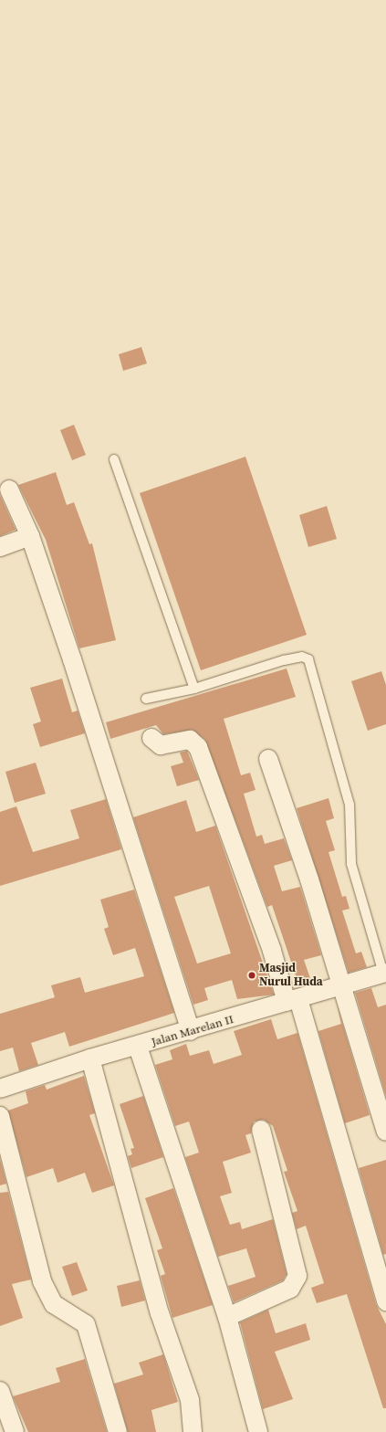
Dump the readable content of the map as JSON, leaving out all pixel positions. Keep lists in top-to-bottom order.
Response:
{
  "streets": {
    "street": ["Jalan Marelan II"]
  },
  "places": ["Masjid Nurul Huda"]
}
